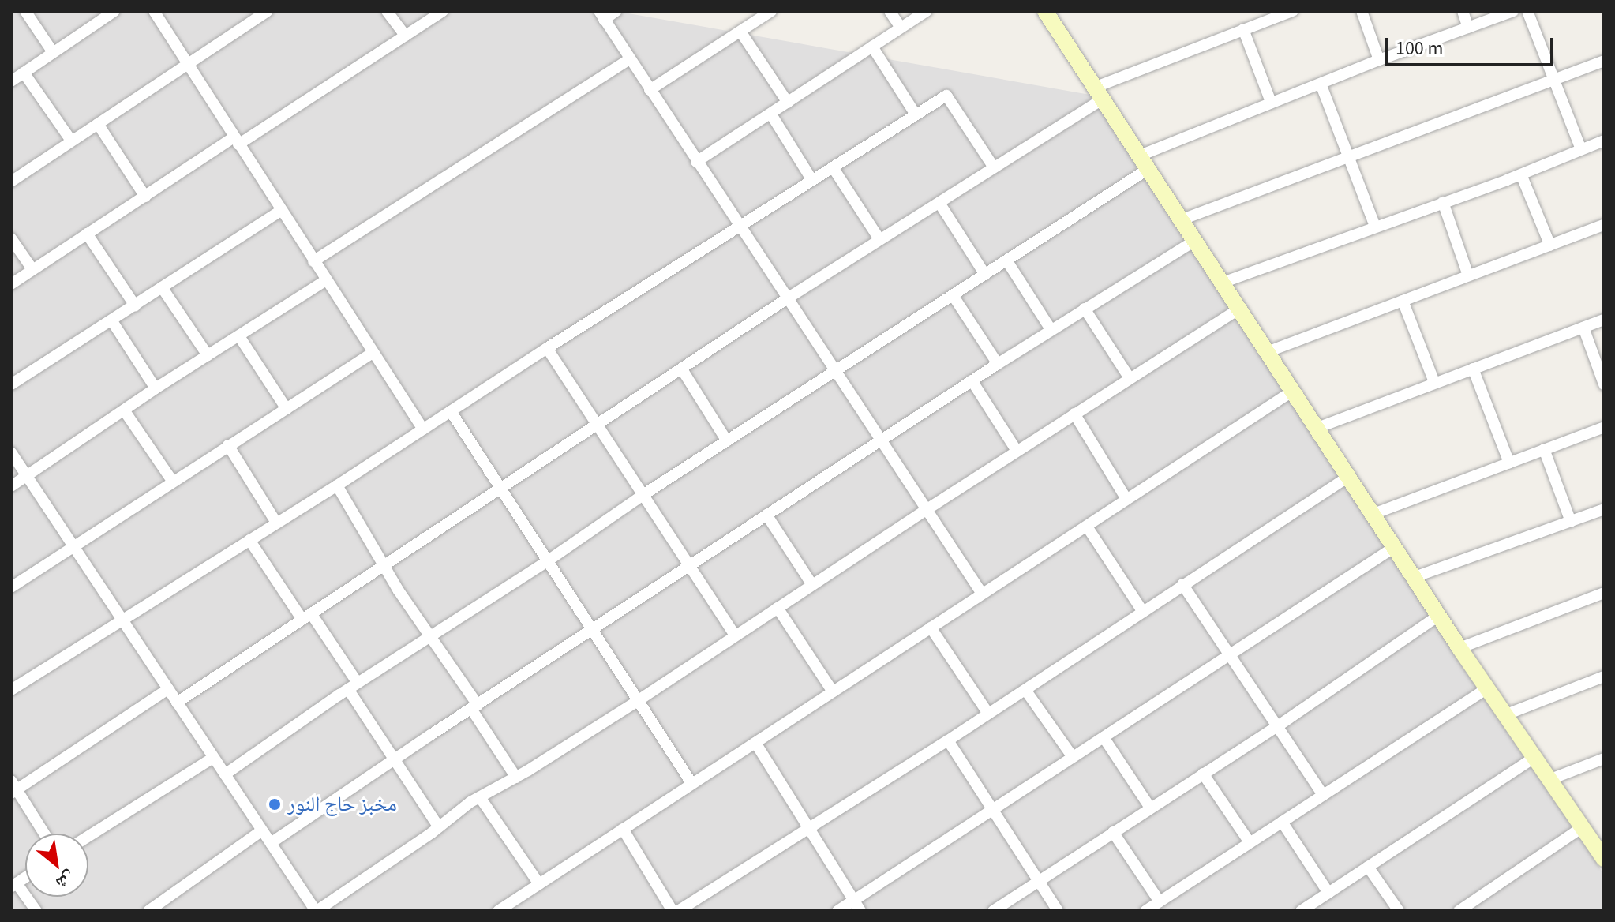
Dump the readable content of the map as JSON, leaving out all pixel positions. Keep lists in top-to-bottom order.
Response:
{
  "places": ["مخبز حاج النور"],
  "scale_bar": "100 m",
  "north": "bottom right"
}
